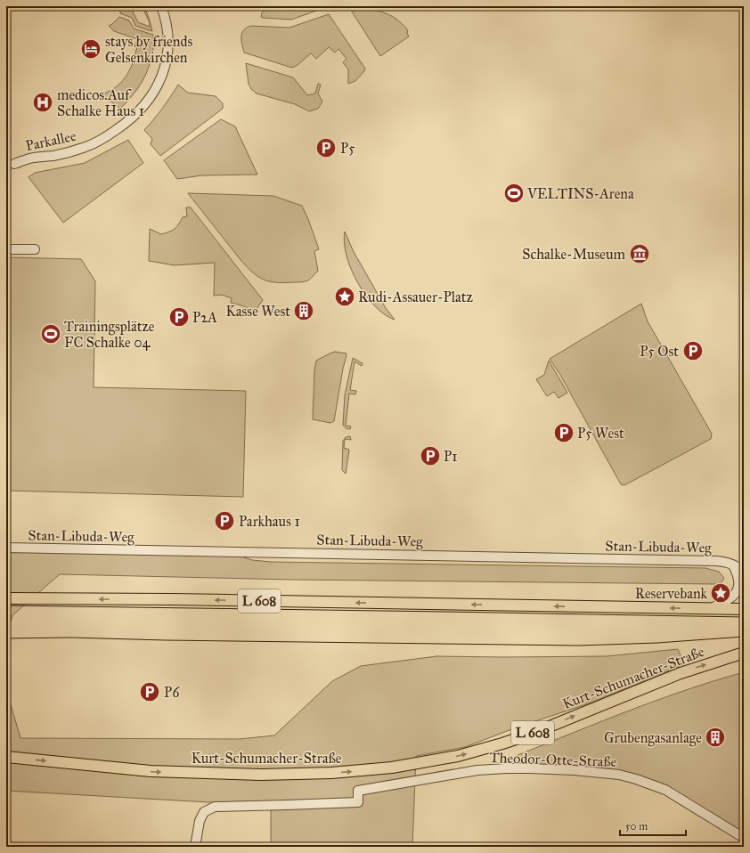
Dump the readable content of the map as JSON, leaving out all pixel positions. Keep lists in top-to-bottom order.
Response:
{
  "streets": {
    "main road": ["L 608", "Kurt-Schumacher-Straße"],
    "street": ["Parkallee", "Stan-Libuda-Weg", "Theodor-Otte-Straße"]
  },
  "one_way": ["Kurt-Schumacher-Straße"],
  "places": {
    "hotel": ["stays by friends Gelsenkirchen"],
    "hospital": ["medicos.Auf Schalke Haus 1"],
    "parking": [
      "P5",
      "P2A",
      "P5 Ost",
      "P5 West",
      "P1",
      "Parkhaus 1",
      "P6"
    ],
    "sports": ["VELTINS-Arena", "Trainingsplätze FC Schalke 04"],
    "museum": ["Schalke-Museum"],
    "place": ["Rudi-Assauer-Platz", "Reservebank"],
    "building": ["Kasse West", "Grubengasanlage"]
  },
  "scale_bar": "50 m"
}
